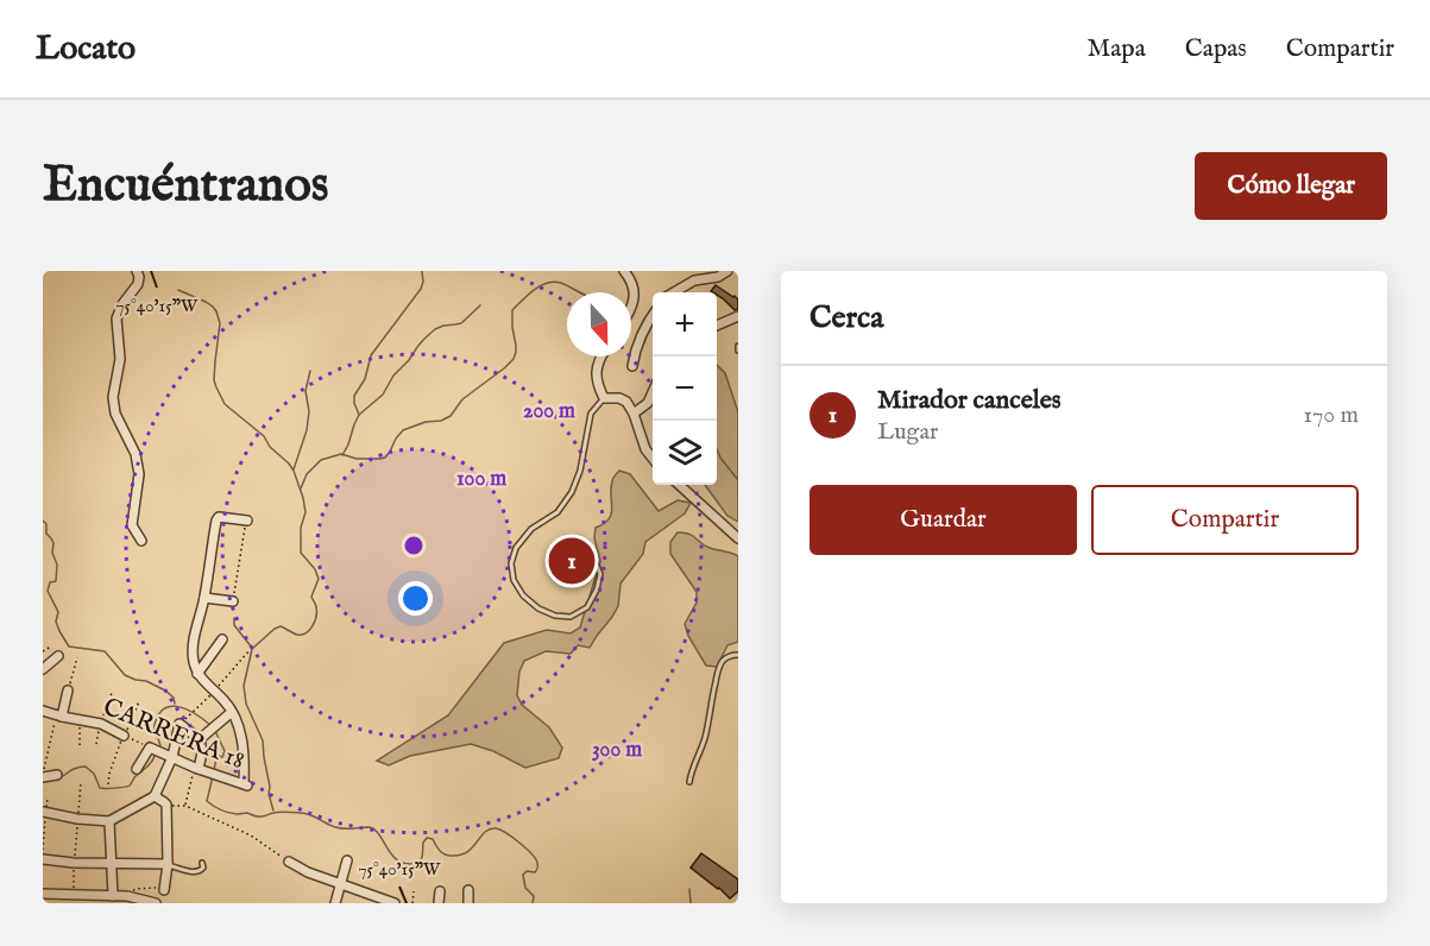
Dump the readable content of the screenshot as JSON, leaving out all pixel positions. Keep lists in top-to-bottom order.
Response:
{
  "streets": {
    "street": ["CARRERA 18"]
  },
  "north": "bottom",
  "page": {
    "header": "Locato",
    "nav": ["Mapa", "Capas", "Compartir"],
    "buttons": [
      "Cómo llegar",
      ["Guardar", "Compartir"]
    ],
    "title": "Encuéntranos",
    "heading": "Cerca",
    "map_buttons": ["+", "−"],
    "list": [
      {
        "mark": "1",
        "name": "Mirador canceles",
        "note": "Lugar",
        "value": "170 m"
      }
    ],
    "pins": "1"
  },
  "coordinates": ["75°40'15\"W"],
  "rings": ["200 m", "100 m", "300 m"]
}
